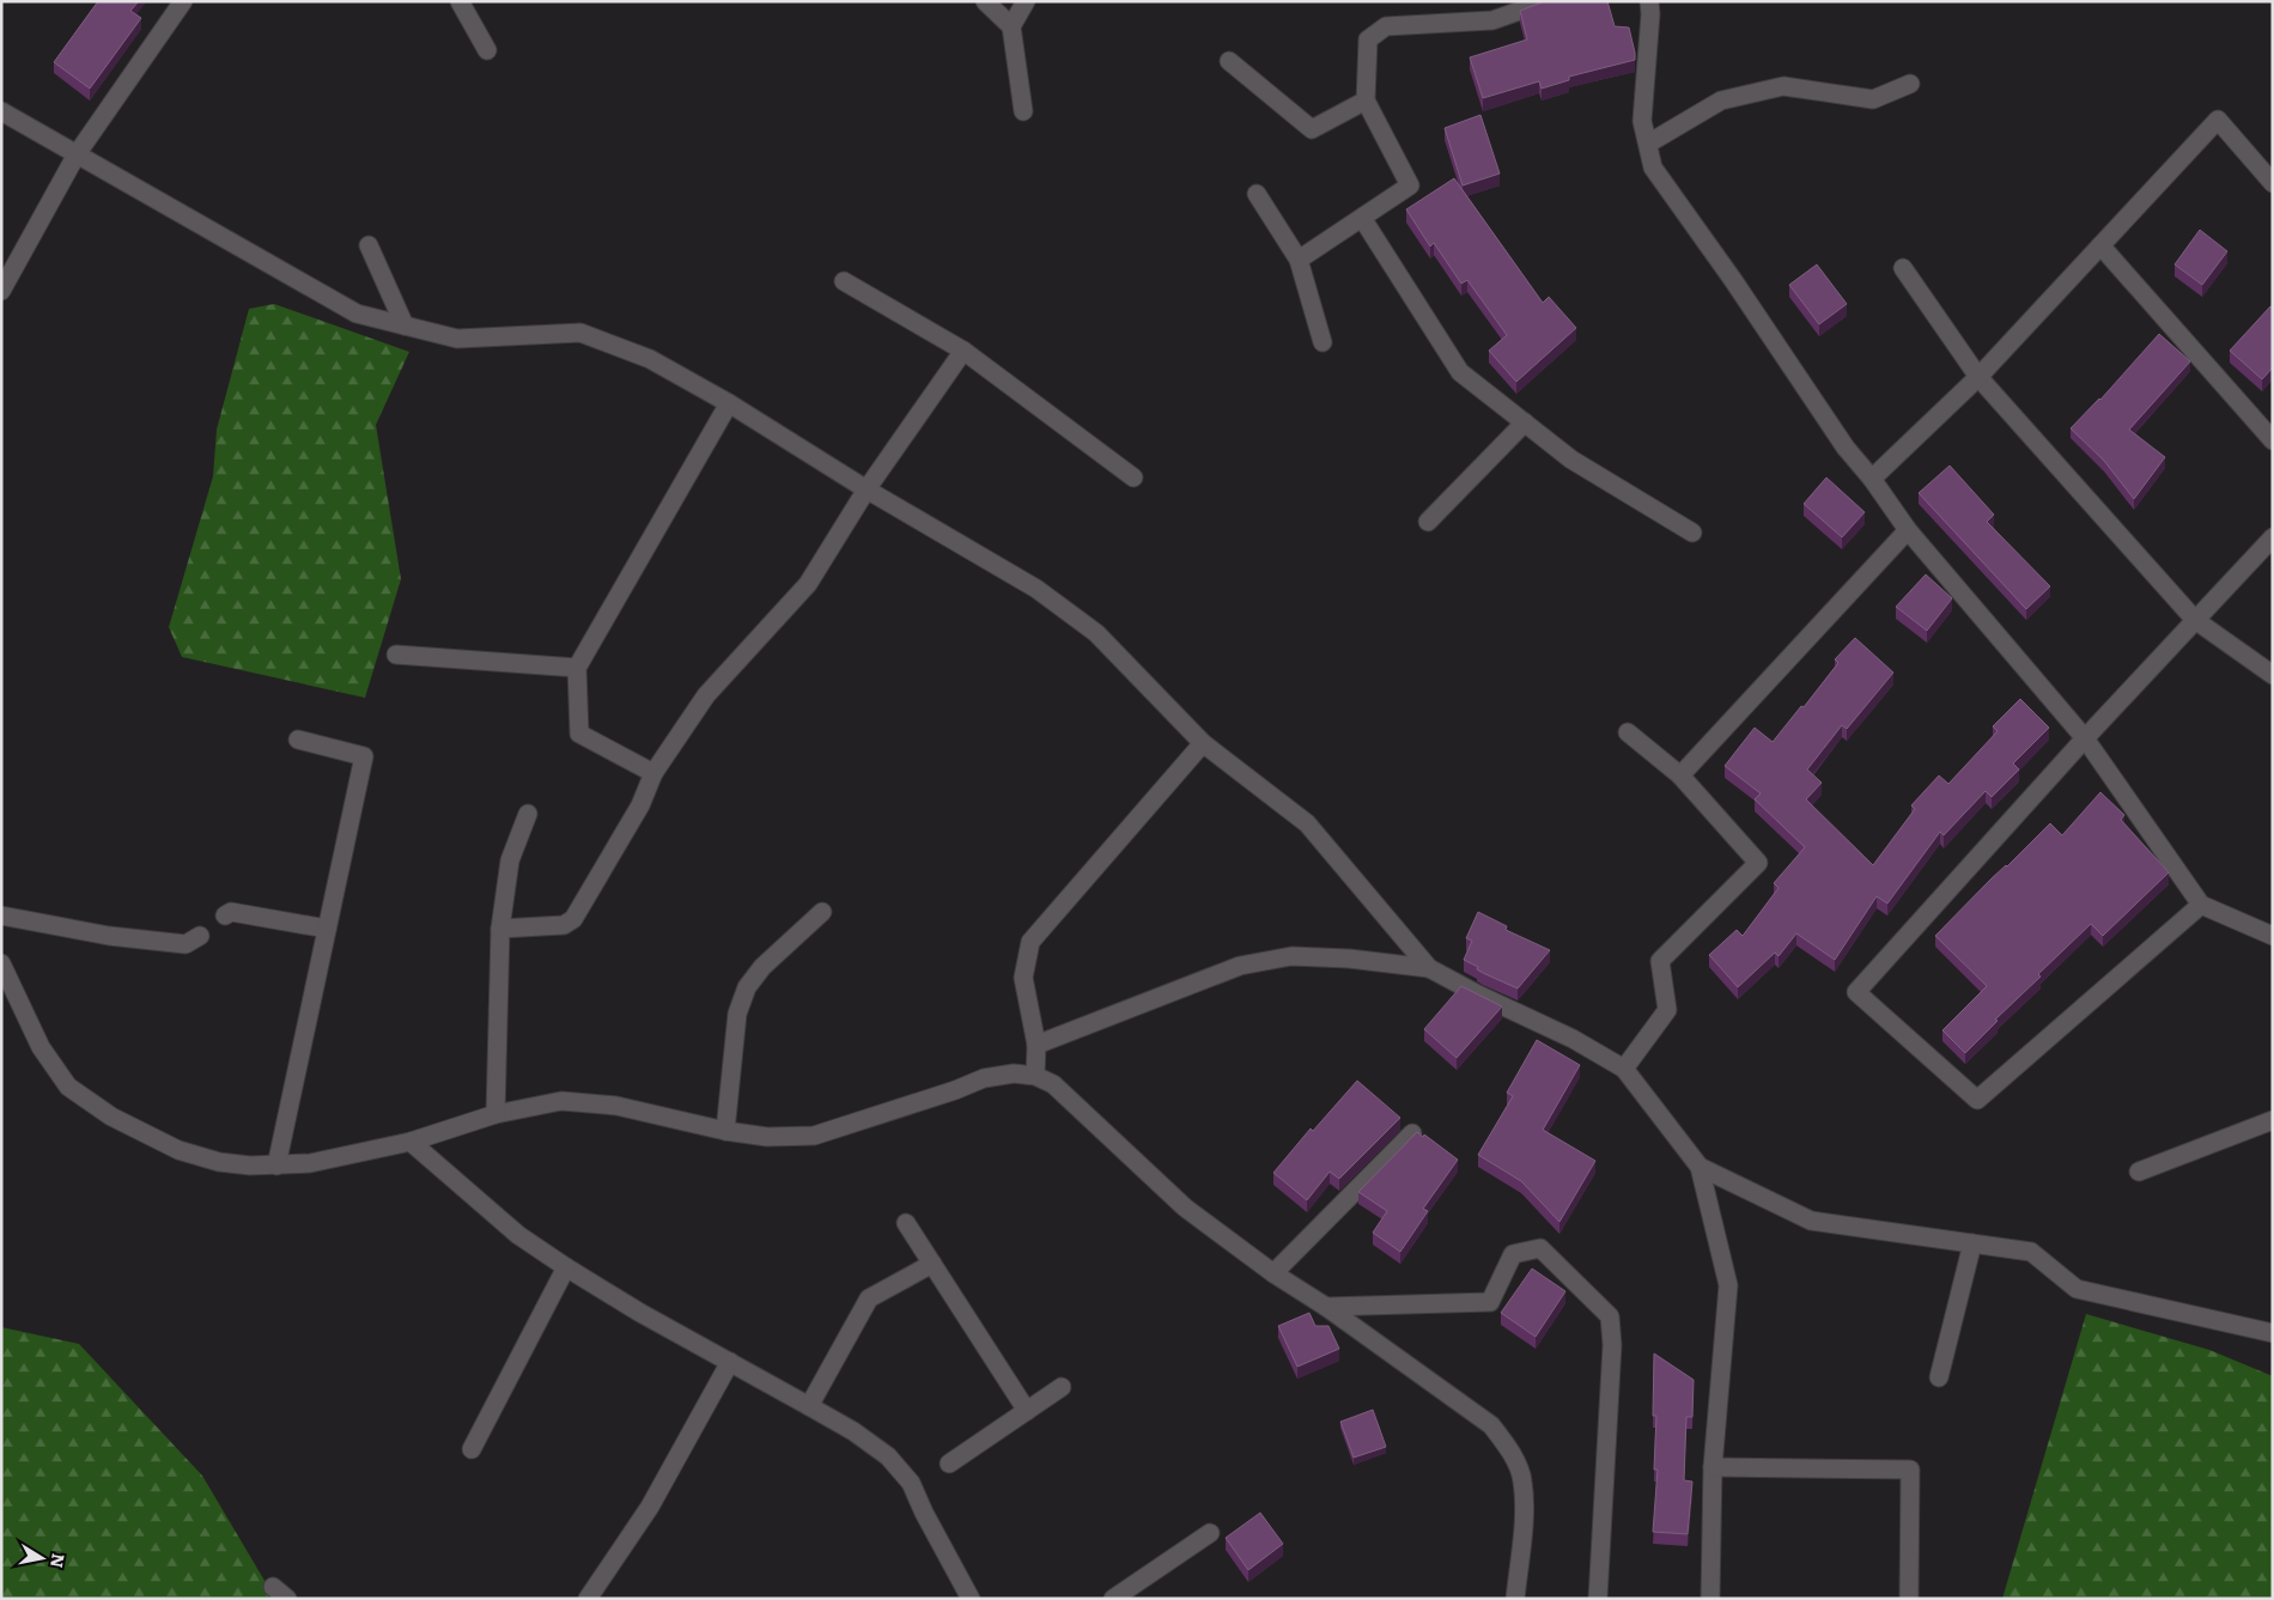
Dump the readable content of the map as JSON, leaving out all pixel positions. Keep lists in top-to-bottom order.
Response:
{
  "north": "right"
}
